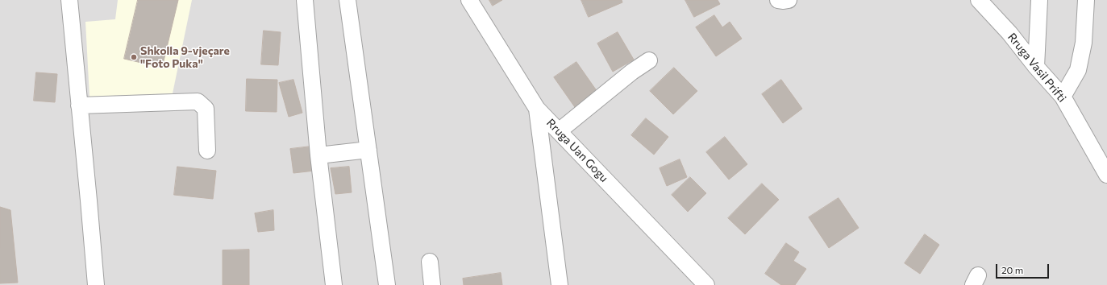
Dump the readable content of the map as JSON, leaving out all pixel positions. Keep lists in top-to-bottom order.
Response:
{
  "streets": {
    "street": ["Rruga Vasil Prifti", "Rruga Uan Gogu"]
  },
  "places": ["Shkolla 9-vjeçare \"Foto Puka\""],
  "scale_bar": "20 m"
}
